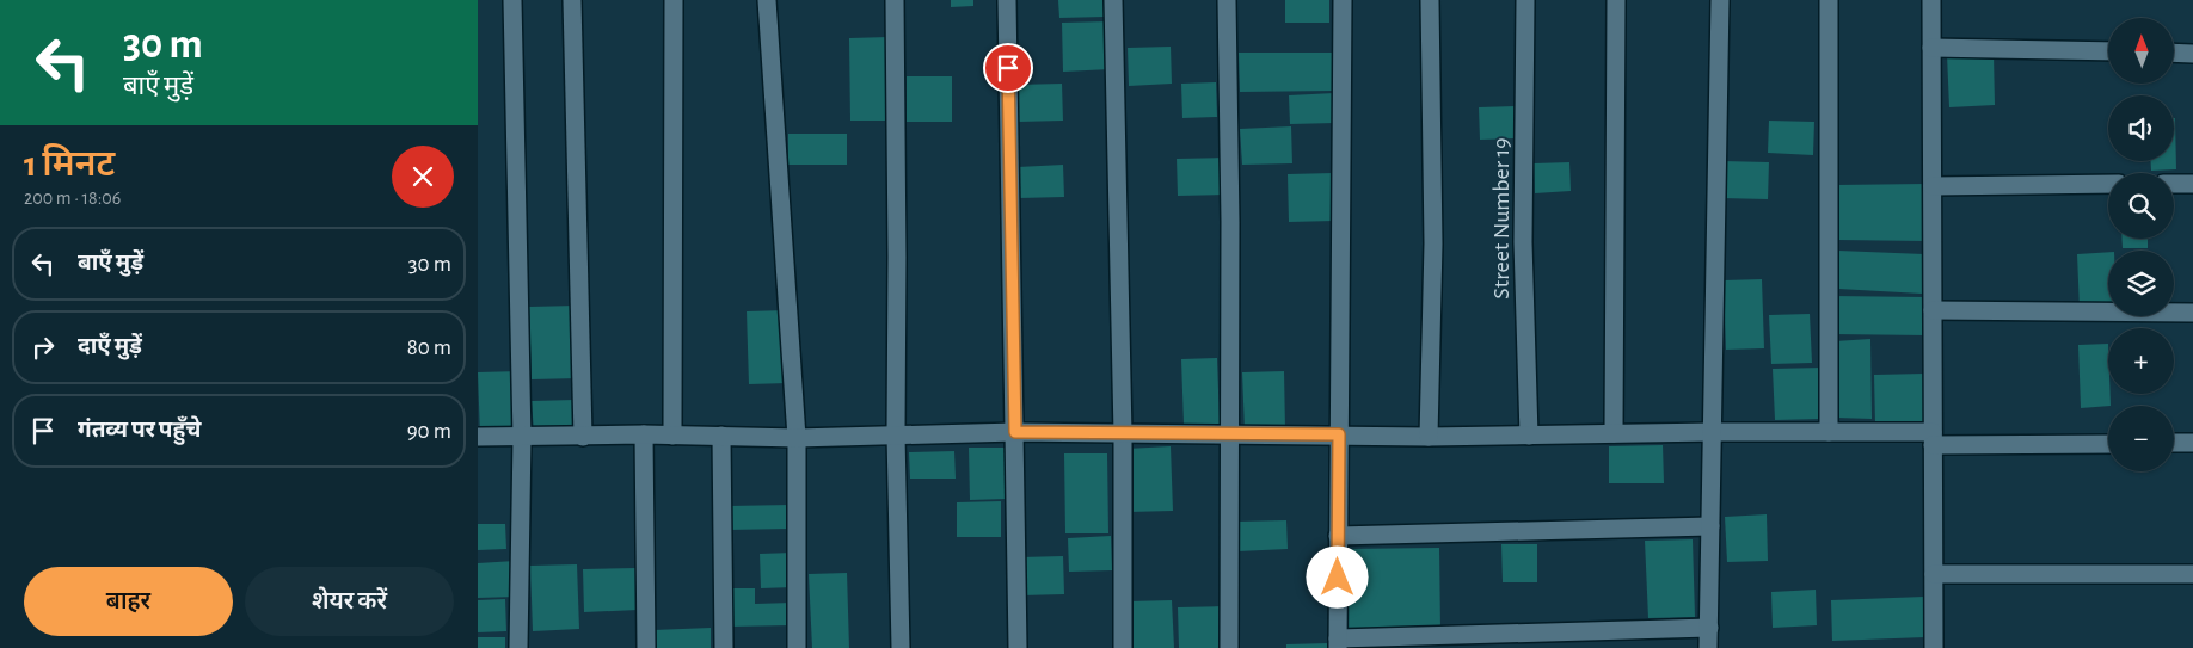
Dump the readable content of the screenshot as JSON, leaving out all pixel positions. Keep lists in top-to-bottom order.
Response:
{
  "streets": {
    "street": ["Street Number 19"]
  },
  "north": "top",
  "page": {
    "turn": ["30 m", "बाएँ मुड़ें"],
    "map_buttons": ["+", "−"],
    "heading": ["1 मिनट", "200 m · 18:06"],
    "list": [
      {
        "name": "बाएँ मुड़ें",
        "value": "30 m"
      },
      {
        "name": "दाएँ मुड़ें",
        "value": "80 m"
      },
      {
        "name": "गंतव्य पर पहुँचे",
        "value": "90 m"
      }
    ],
    "buttons": ["बाहर", "शेयर करें"]
  }
}
